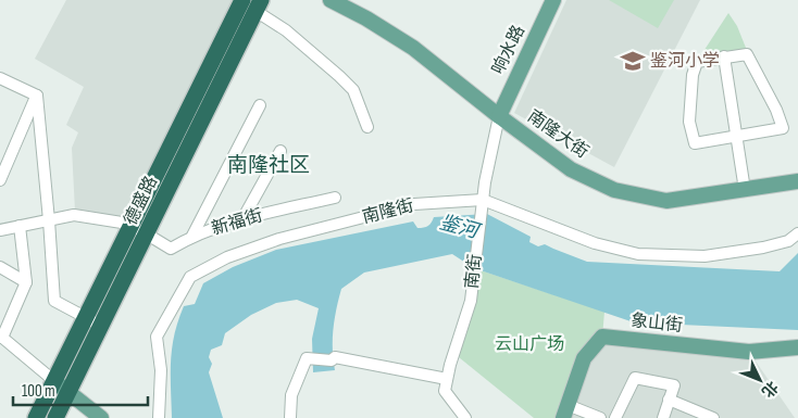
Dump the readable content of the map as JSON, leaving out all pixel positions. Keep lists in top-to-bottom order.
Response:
{
  "streets": {
    "highway": ["德盛路"],
    "main road": ["响水路", "南隆大街", "象山街"],
    "street": ["南隆街", "新福街", "南街"]
  },
  "crossings": [
    ["响水路", "南隆大街"],
    ["响水路", "南街"],
    ["南隆大街", "南街"],
    ["德盛路", "新福街"],
    ["南隆街", "南街"]
  ],
  "districts": ["南隆社区"],
  "water": ["鉴河"],
  "parks": ["云山广场"],
  "places": {
    "school or university": ["鉴河小学"]
  },
  "scale_bar": "100 m",
  "north": "bottom right"
}
